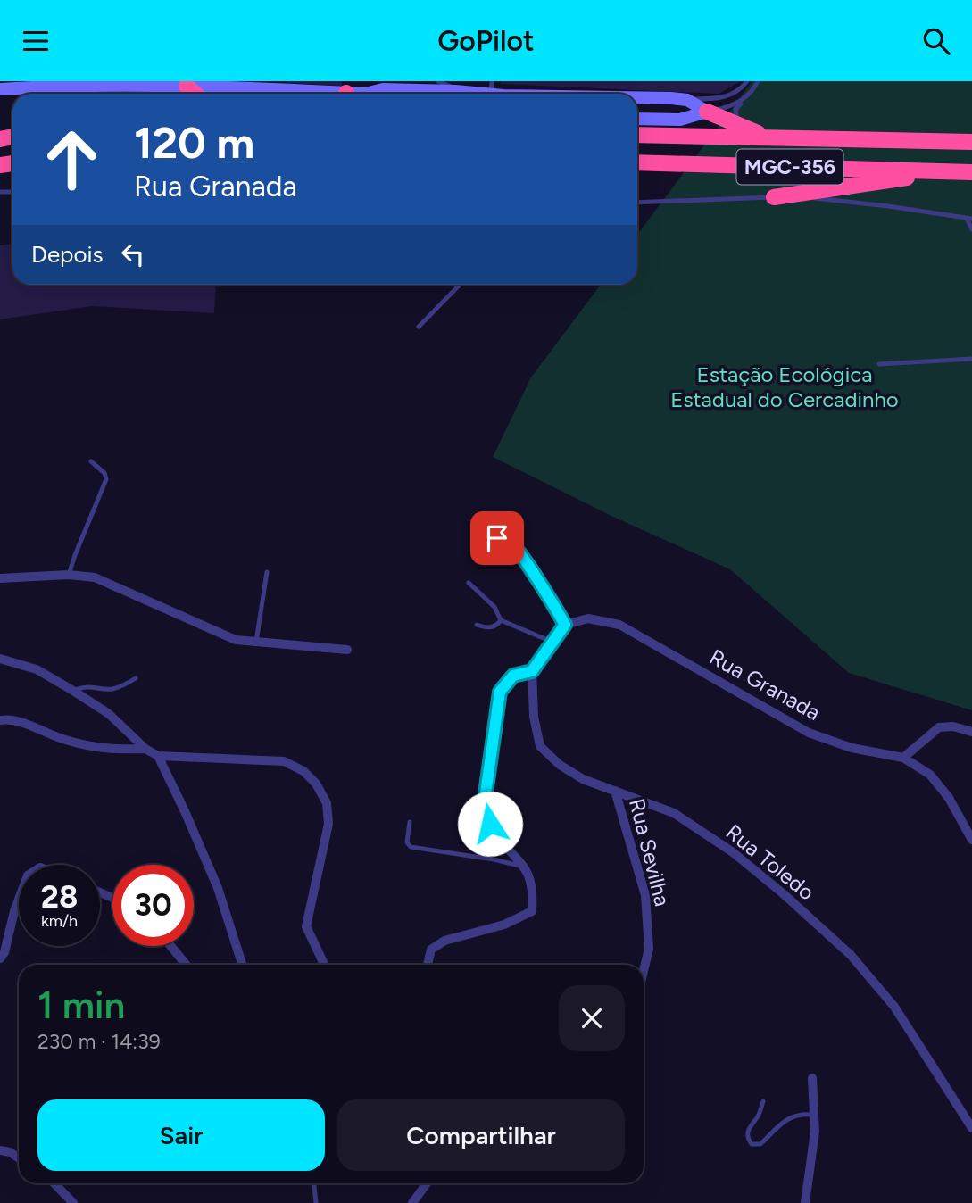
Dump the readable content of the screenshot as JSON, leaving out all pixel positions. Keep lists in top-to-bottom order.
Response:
{
  "streets": {
    "highway": ["MGC-356"],
    "street": ["Rua Granada", "Rua Sevilha", "Rua Toledo"]
  },
  "crossings": [
    ["Rua Sevilha", "Rua Toledo"]
  ],
  "parks": ["Estação Ecológica Estadual do Cercadinho"],
  "page": {
    "header": "GoPilot",
    "turn": ["120 m", "Rua Granada"],
    "then": "Depois",
    "speed": "28 km/h",
    "limit": "30",
    "heading": ["1 min", "230 m · 14:39"],
    "buttons": ["Sair", "Compartilhar"]
  }
}
